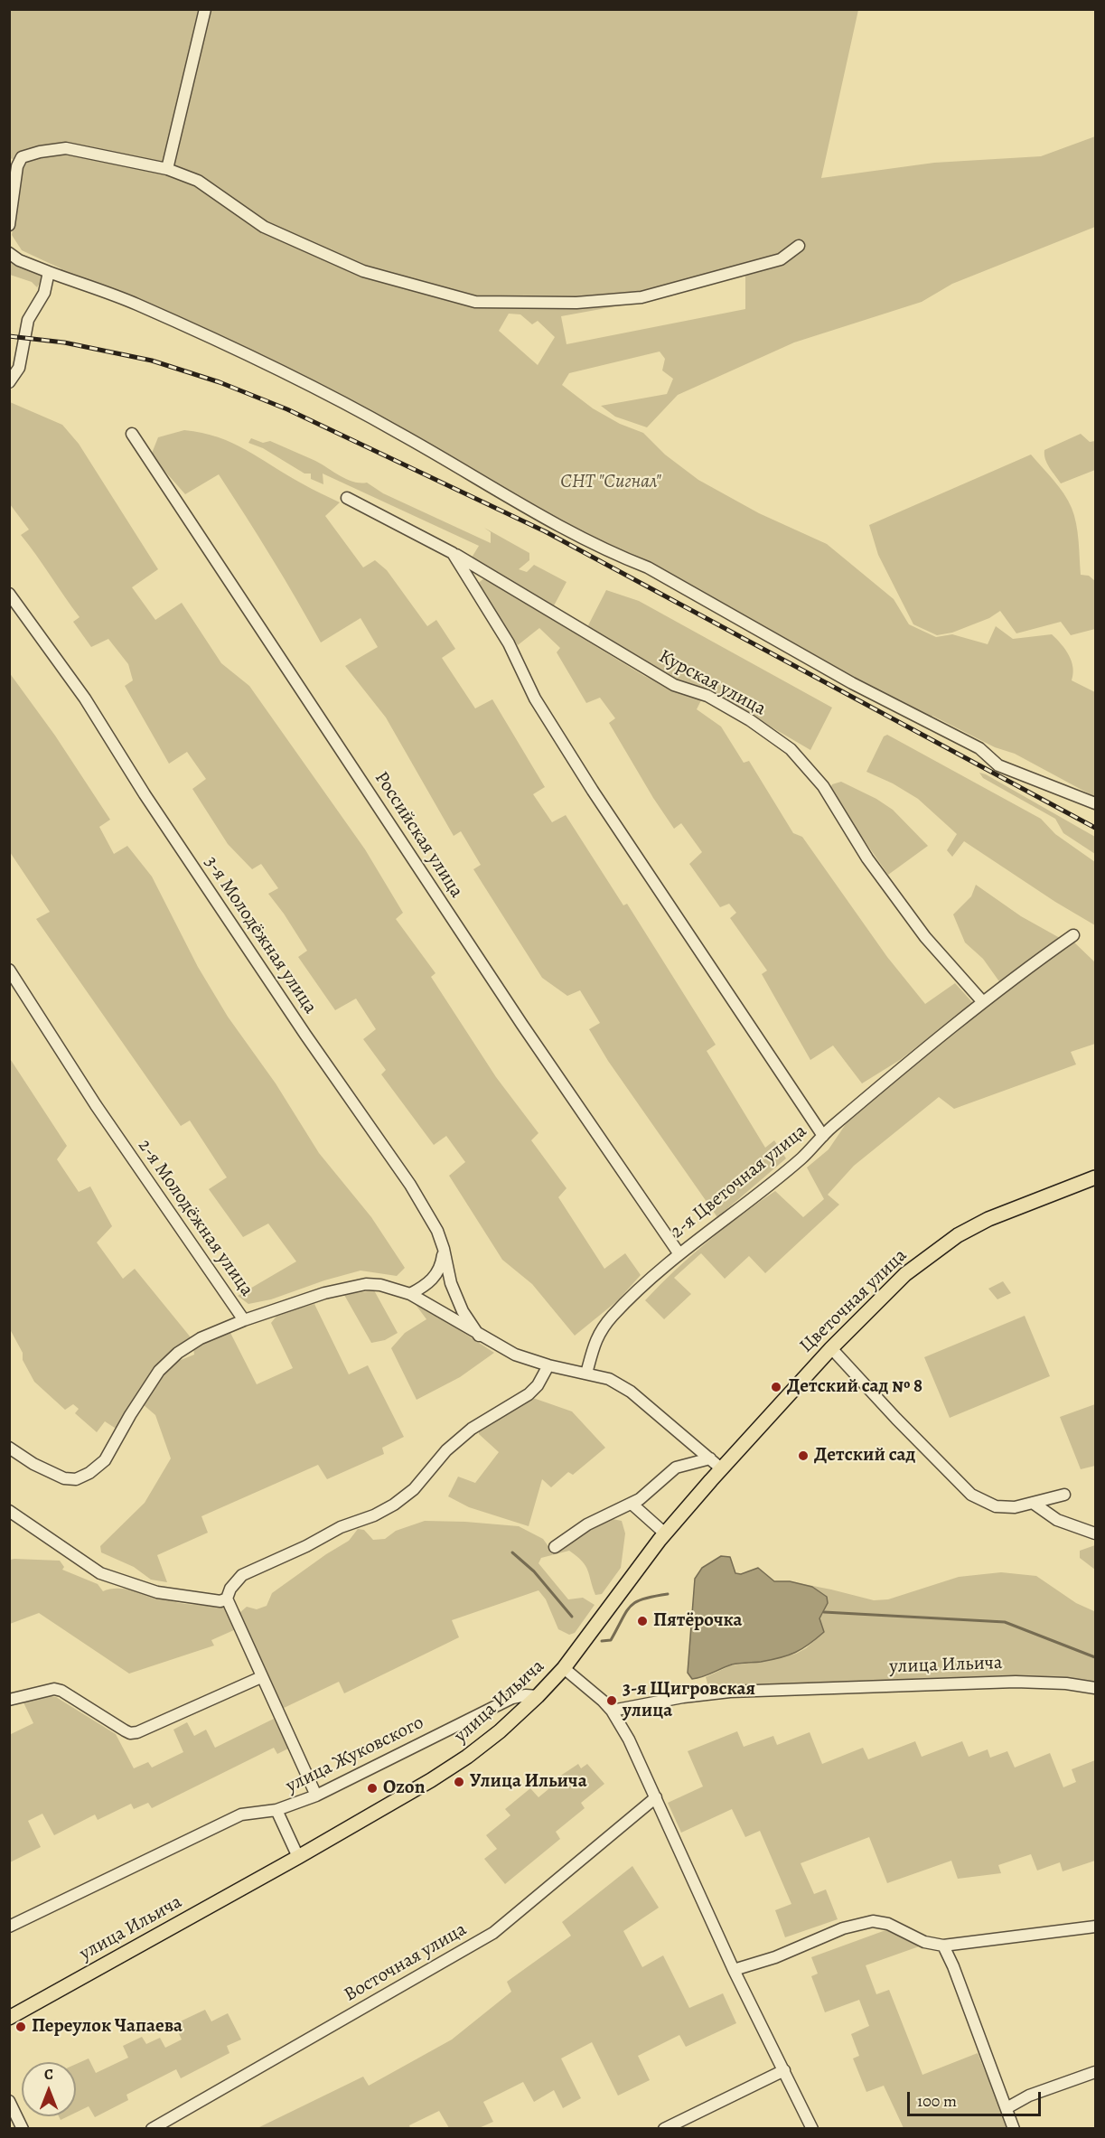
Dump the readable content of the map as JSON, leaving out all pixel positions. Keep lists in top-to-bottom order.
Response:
{
  "streets": {
    "main road": ["Цветочная улица", "улица Ильича"],
    "street": [
      "Курская улица",
      "Российская улица",
      "3-я Молодёжная улица",
      "2-я Цветочная улица",
      "2-я Молодёжная улица",
      "улица Жуковского",
      "Восточная улица"
    ]
  },
  "crossings": [
    ["Курская улица", "2-я Цветочная улица"],
    ["Российская улица", "2-я Цветочная улица"],
    ["3-я Молодёжная улица", "2-я Молодёжная улица"],
    ["2-я Цветочная улица", "2-я Молодёжная улица"],
    ["Цветочная улица", "улица Ильича"],
    ["улица Ильича", "улица Жуковского"]
  ],
  "parks": ["СНТ \"Сигнал\""],
  "places": [
    "Детский сад № 8",
    "Детский сад",
    "Пятёрочка",
    "3-я Щигровская улица",
    "Улица Ильича",
    "Ozon",
    "Переулок Чапаева"
  ],
  "scale_bar": "100 m",
  "north": "top"
}
